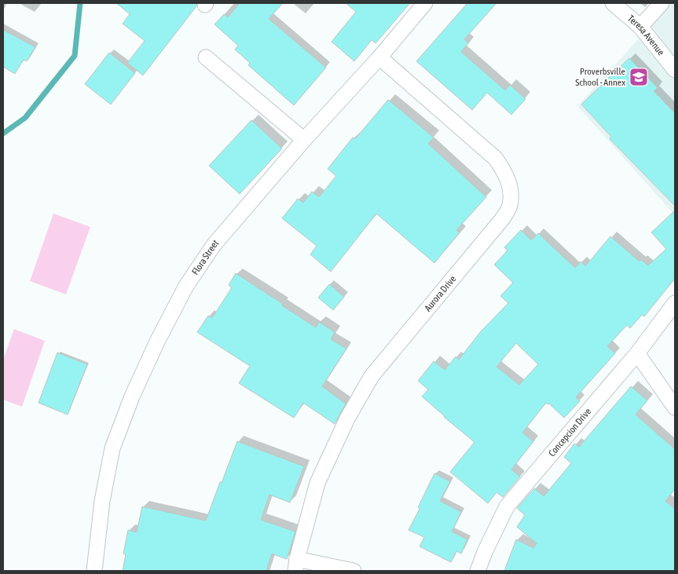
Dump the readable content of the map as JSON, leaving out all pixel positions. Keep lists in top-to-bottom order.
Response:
{
  "streets": {
    "street": [
      "Teresa Avenue",
      "Flora Street",
      "Aurora Drive",
      "Concepcion Drive"
    ]
  },
  "crossings": [
    ["Flora Street", "Aurora Drive"]
  ],
  "places": {
    "school or university": ["Proverbsville School - Annex"]
  }
}
